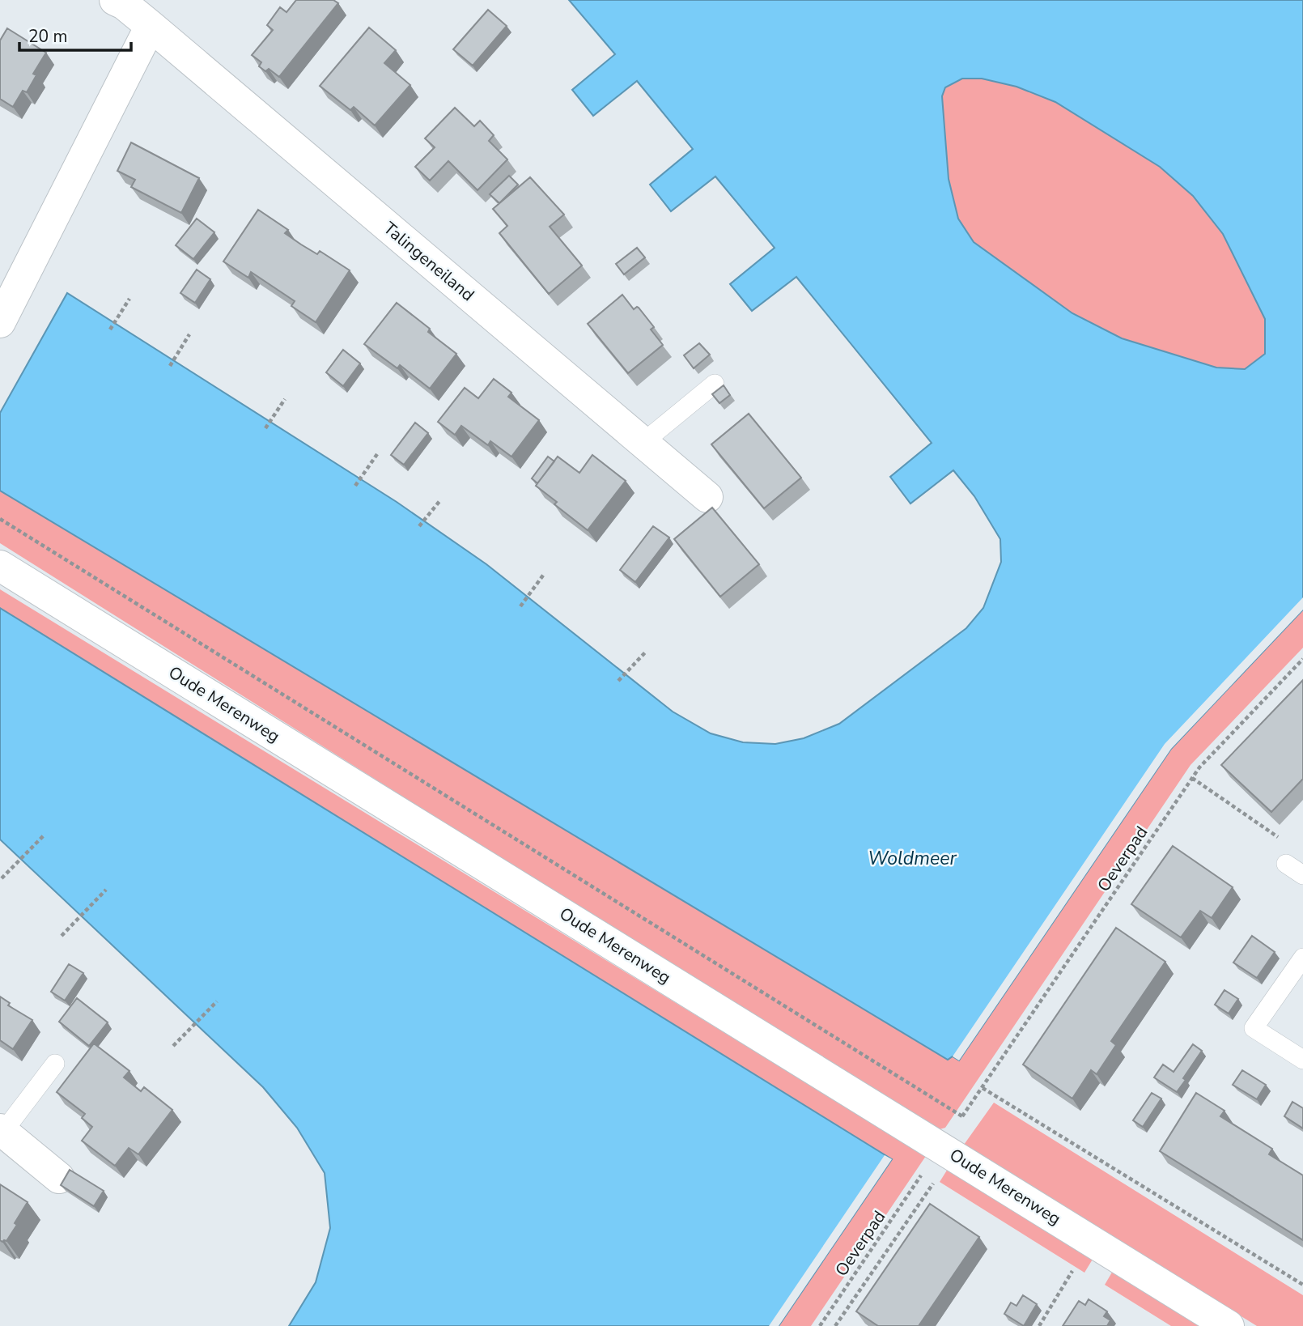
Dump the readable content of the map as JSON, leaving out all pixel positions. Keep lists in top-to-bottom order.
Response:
{
  "streets": {
    "street": ["Talingeneiland", "Oude Merenweg"],
    "path": ["Oeverpad"]
  },
  "crossings": [
    ["Oude Merenweg", "Oeverpad"]
  ],
  "water": ["Woldmeer"],
  "scale_bar": "20 m"
}
